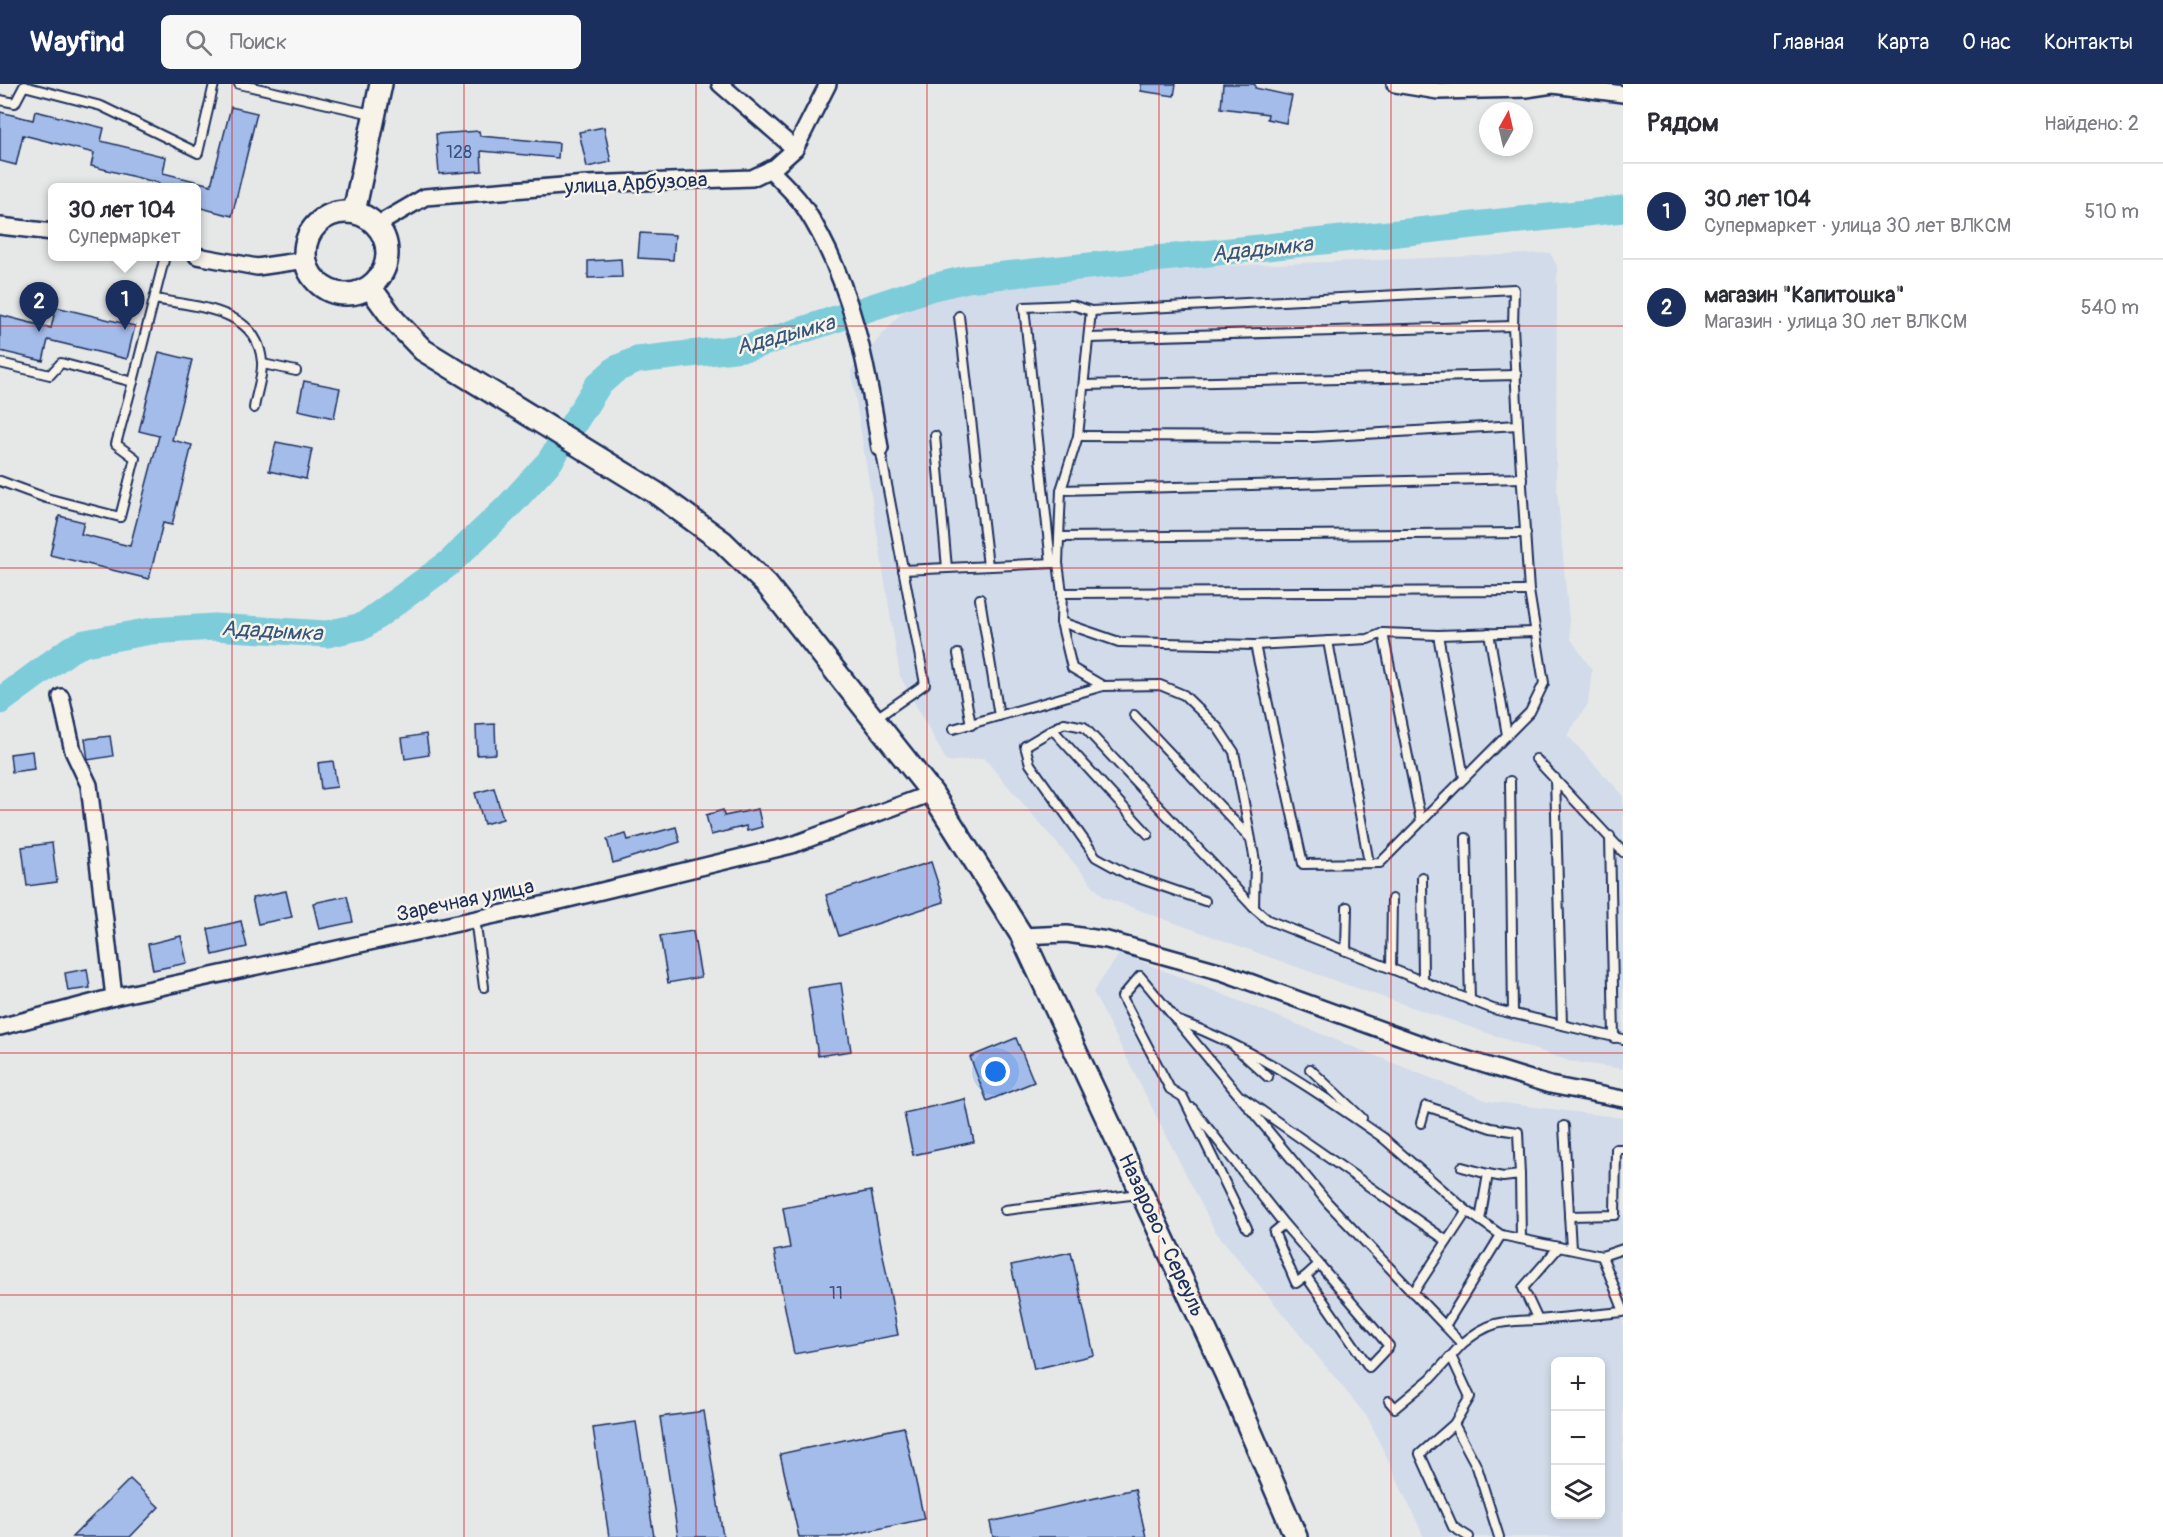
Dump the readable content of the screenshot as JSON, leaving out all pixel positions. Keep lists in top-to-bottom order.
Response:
{
  "streets": {
    "street": ["улица Арбузова", "Заречная улица", "Назарово - Сереуль"]
  },
  "crossings": [
    ["улица Арбузова", "Назарово - Сереуль"],
    ["Заречная улица", "Назарово - Сереуль"]
  ],
  "water": ["Ададымка"],
  "house_numbers": ["128", "11"],
  "north": "top",
  "page": {
    "header": "Wayfind",
    "search": "Поиск",
    "nav": [
      "Главная",
      "Карта",
      "О нас",
      "Контакты"
    ],
    "heading": ["Рядом", "Найдено: 2"],
    "list": [
      {
        "mark": "1",
        "name": "30 лет 104",
        "note": "Супермаркет · улица 30 лет ВЛКСМ",
        "value": "510 m"
      },
      {
        "mark": "2",
        "name": "магазин \"Капитошка\"",
        "note": "Магазин · улица 30 лет ВЛКСМ",
        "value": "540 m"
      }
    ],
    "popup": ["30 лет 104", "Супермаркет"],
    "pins": ["1", "2"],
    "map_buttons": ["+", "−"]
  }
}
